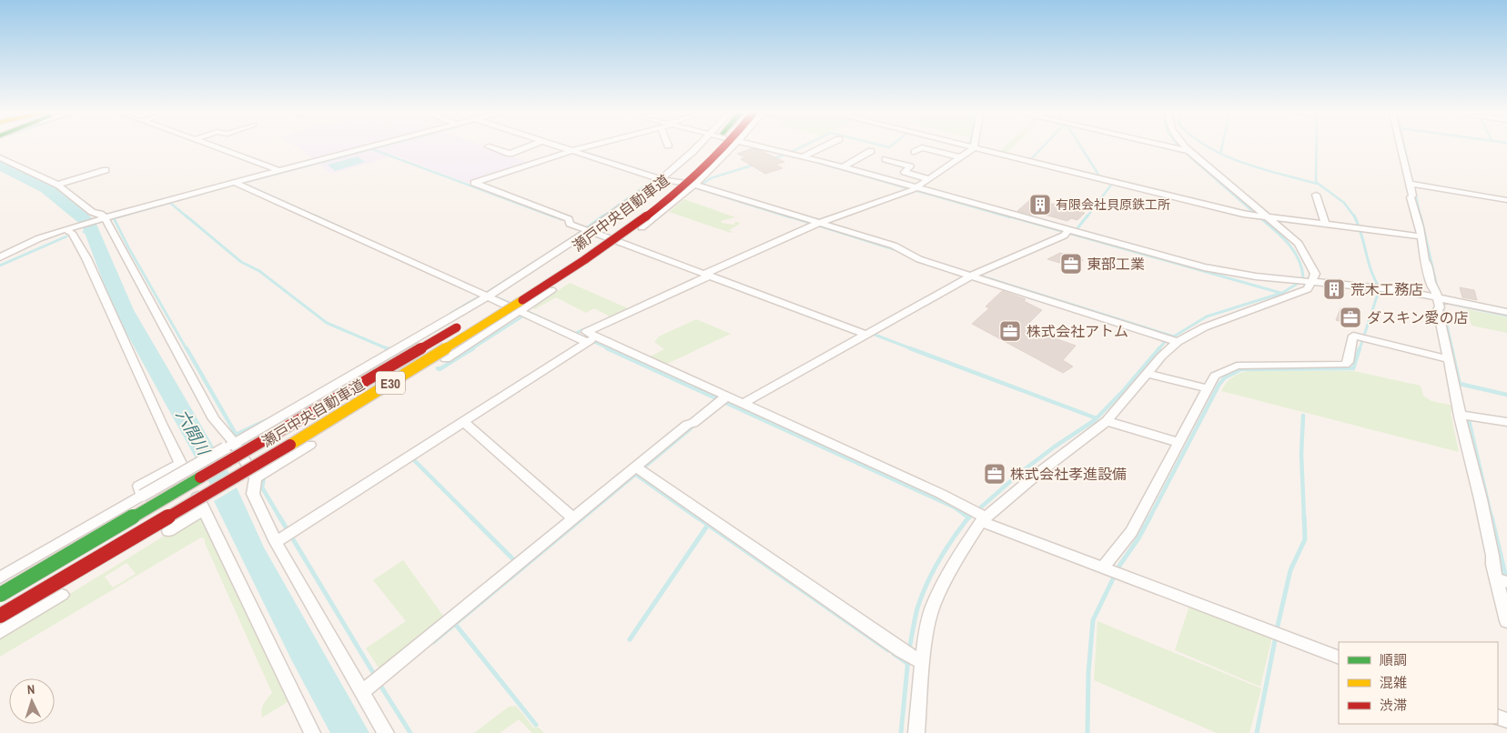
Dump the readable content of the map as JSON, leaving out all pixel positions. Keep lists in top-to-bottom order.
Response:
{
  "streets": {
    "main road": ["瀬戸中央自動車道", "E30"]
  },
  "water": ["六間川"],
  "places": {
    "building": ["有限会社貝原鉄工所", "荒木工務店"],
    "office": [
      "東部工業",
      "ダスキン愛の店",
      "株式会社アトム",
      "株式会社孝進設備"
    ]
  },
  "legend": ["順調", "混雑", "渋滞"],
  "north": "top"
}
